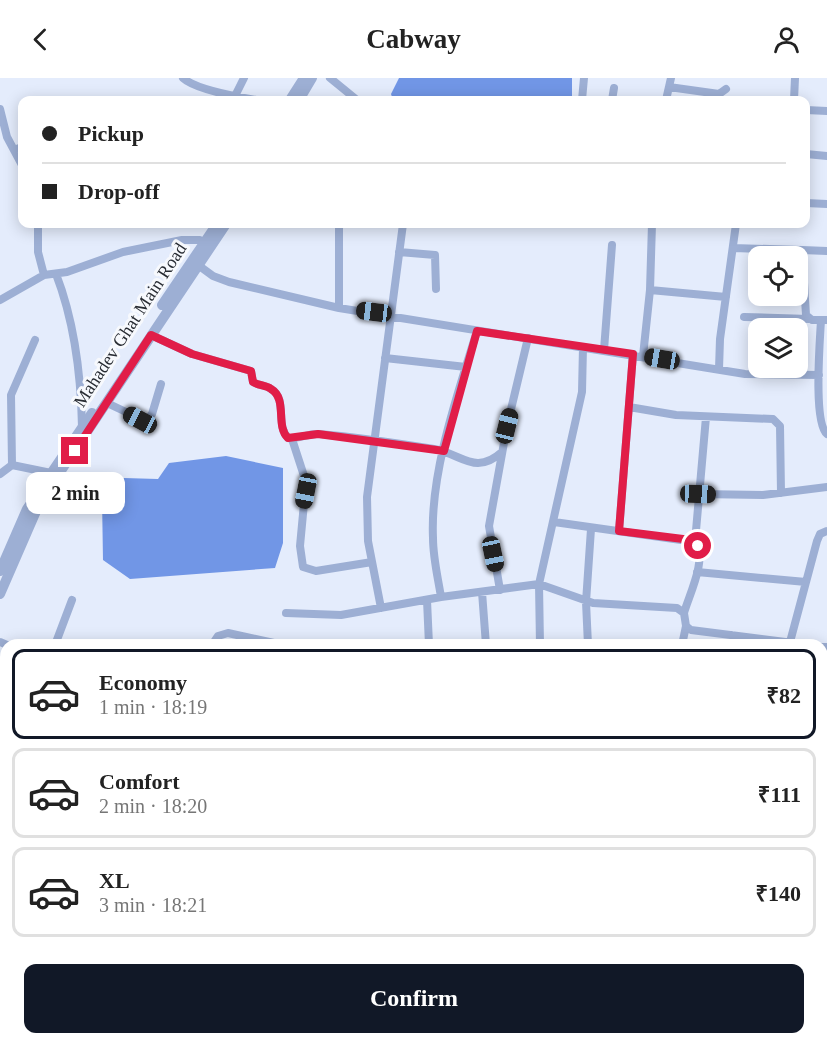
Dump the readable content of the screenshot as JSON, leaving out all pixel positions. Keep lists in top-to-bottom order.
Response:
{
  "streets": {
    "street": ["Mahadev Ghat Main Road"]
  },
  "page": {
    "header": "Cabway",
    "banner": ["Pickup", "Drop-off"],
    "bubble": "2 min",
    "list": [
      {
        "name": "Economy",
        "note": "1 min · 18:19",
        "value": "₹82"
      },
      {
        "name": "Comfort",
        "note": "2 min · 18:20",
        "value": "₹111"
      },
      {
        "name": "XL",
        "note": "3 min · 18:21",
        "value": "₹140"
      }
    ],
    "buttons": "Confirm"
  }
}
